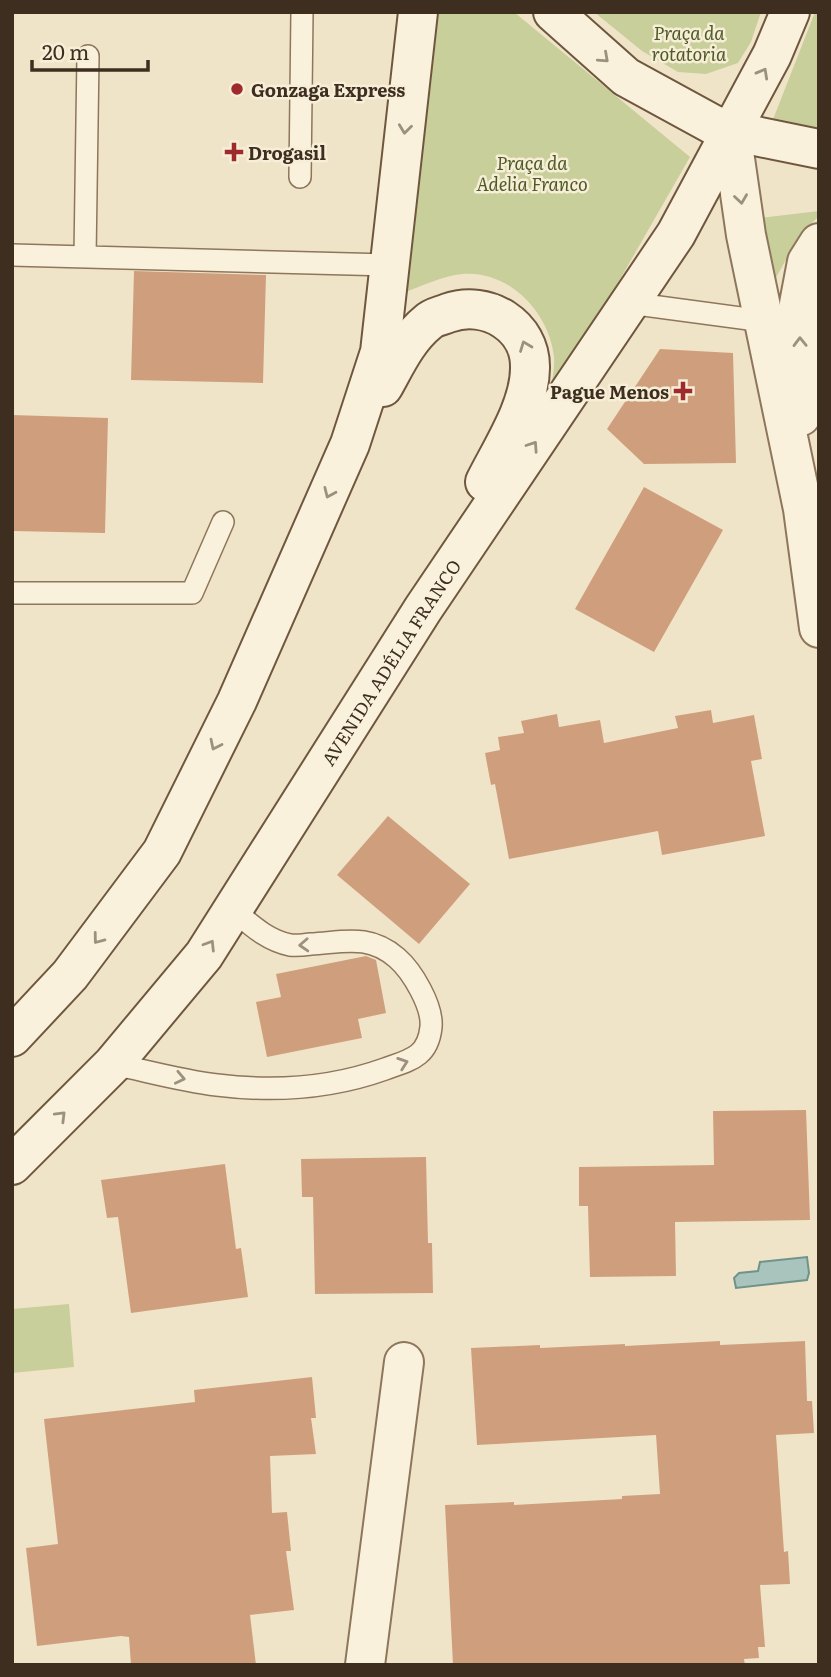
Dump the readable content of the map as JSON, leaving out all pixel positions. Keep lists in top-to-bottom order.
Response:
{
  "streets": {
    "main road": ["AVENIDA ADÉLIA FRANCO"]
  },
  "parks": ["Praça da rotatoria", "Praça da Adelia Franco"],
  "places": {
    "other": ["Gonzaga Express"],
    "health": ["Drogasil", "Pague Menos"]
  },
  "scale_bar": "20 m"
}
